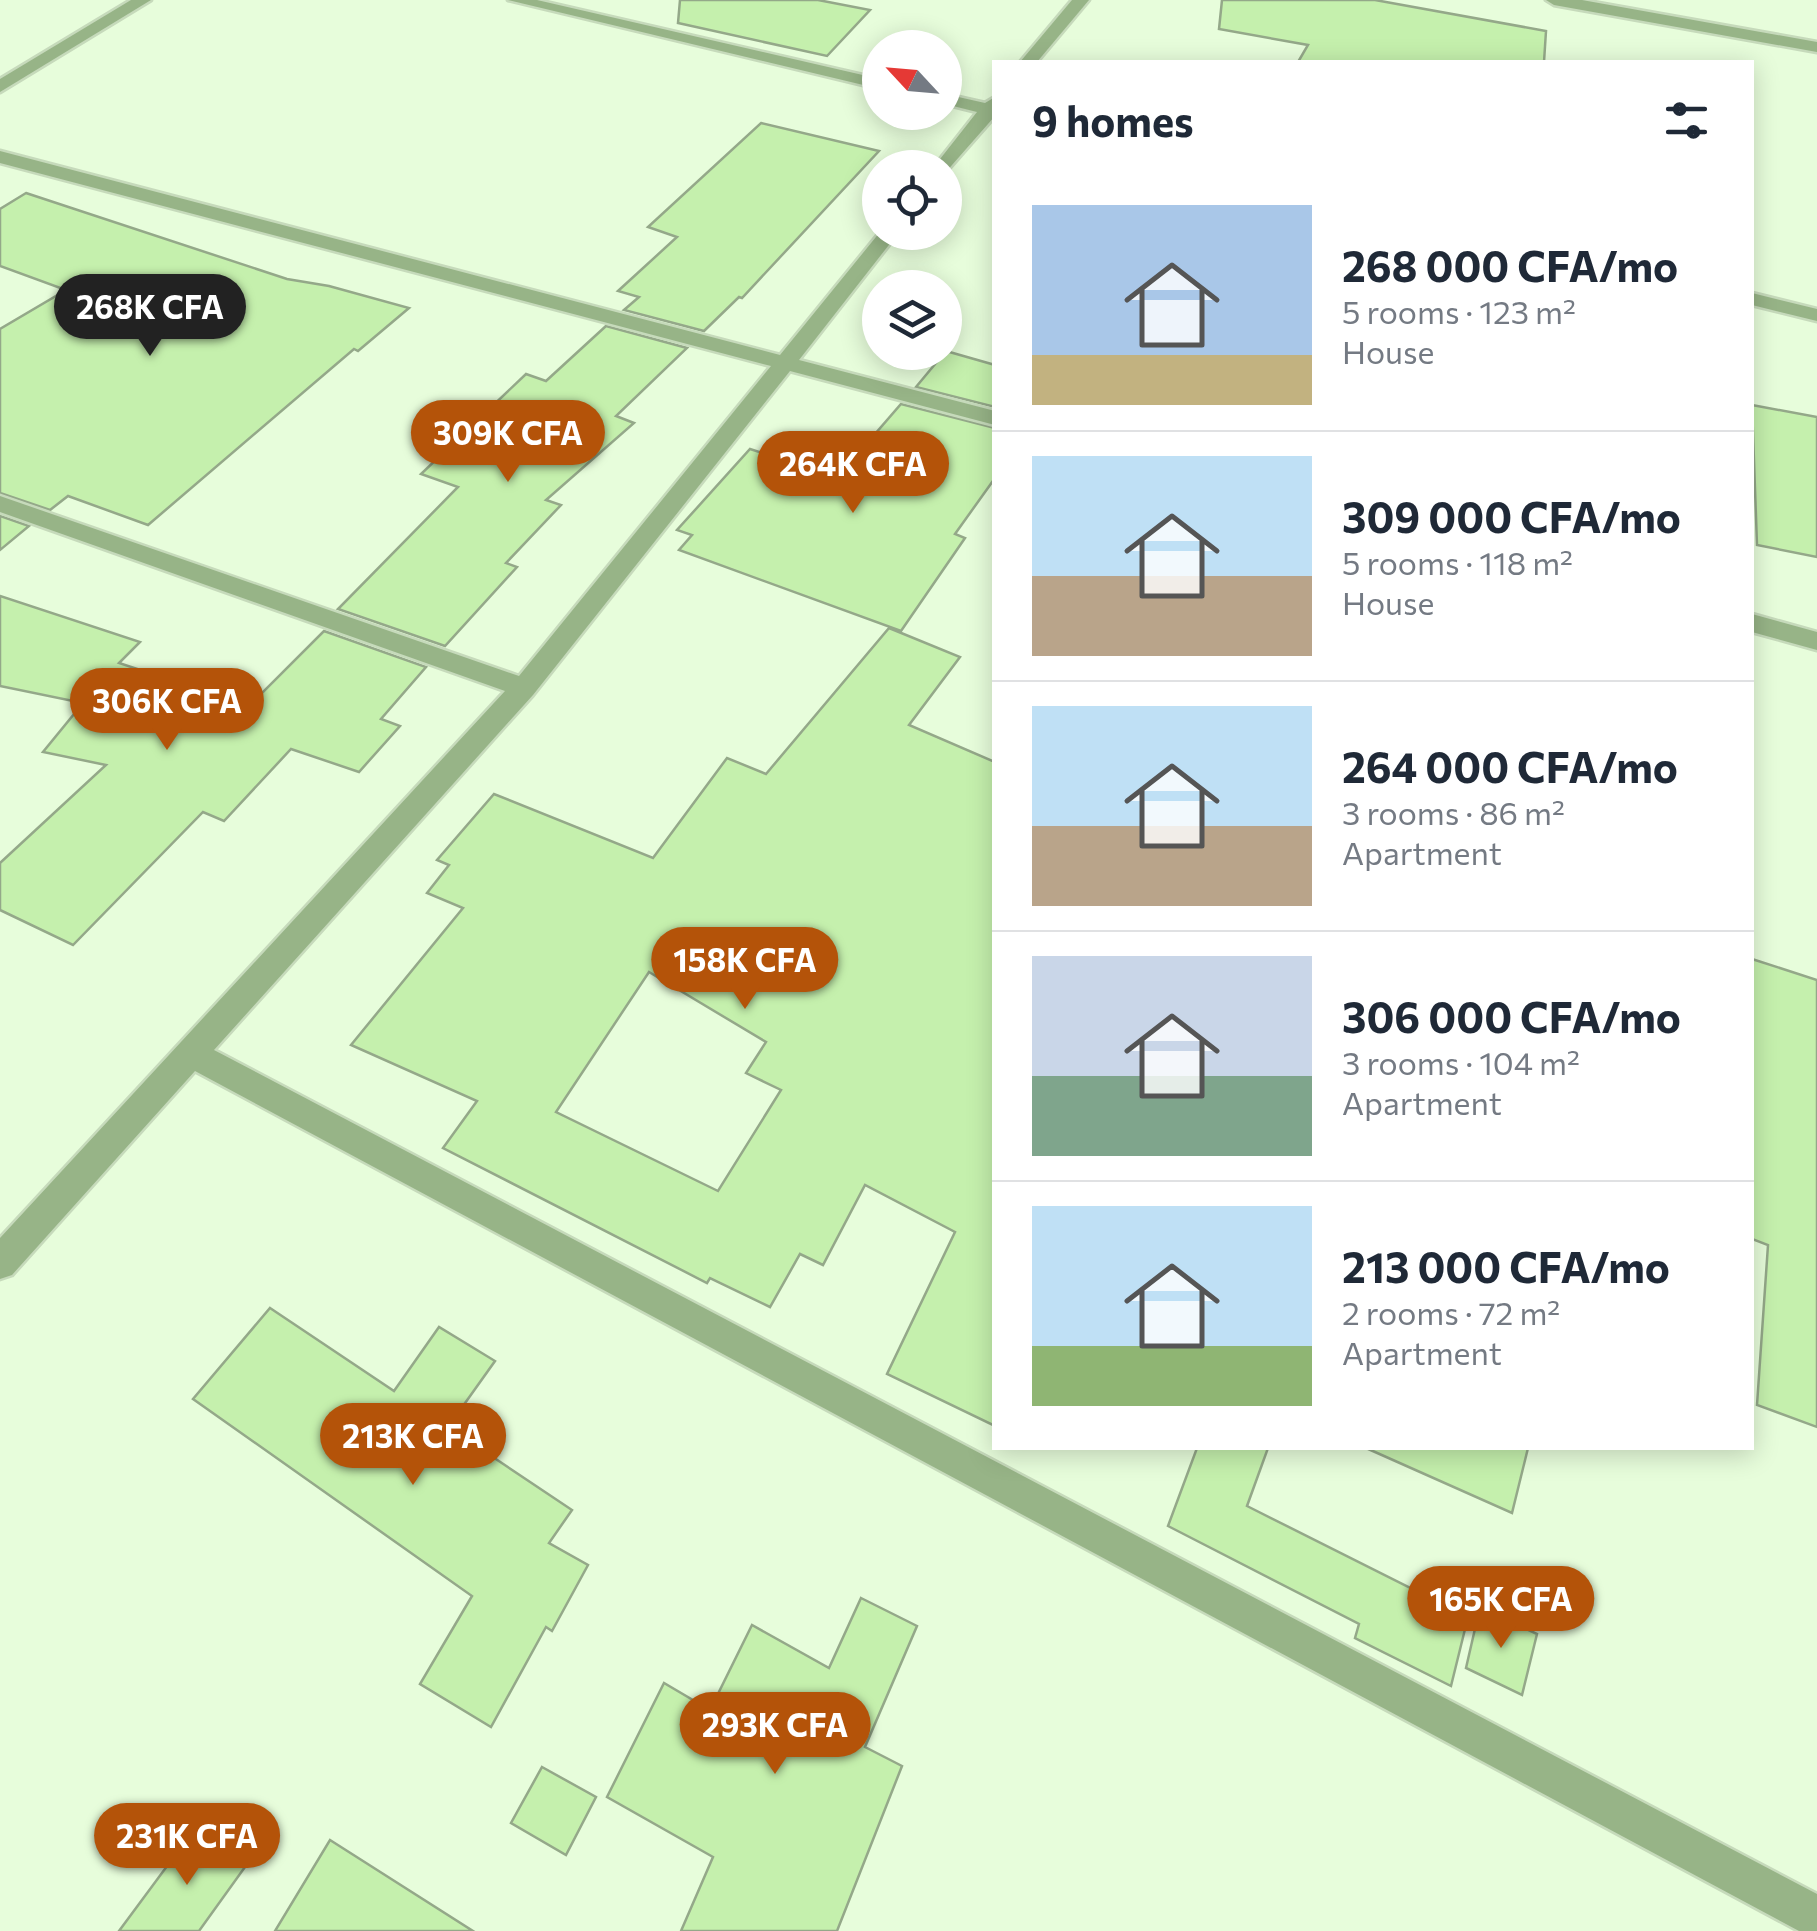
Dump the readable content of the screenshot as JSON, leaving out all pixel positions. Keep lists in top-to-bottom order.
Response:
{
  "north": "top left",
  "page": {
    "heading": "9 homes",
    "list": [
      {
        "name": "268 000 CFA/mo",
        "note": "5 rooms · 123 m² · House"
      },
      {
        "name": "309 000 CFA/mo",
        "note": "5 rooms · 118 m² · House"
      },
      {
        "name": "264 000 CFA/mo",
        "note": "3 rooms · 86 m² · Apartment"
      },
      {
        "name": "306 000 CFA/mo",
        "note": "3 rooms · 104 m² · Apartment"
      },
      {
        "name": "213 000 CFA/mo",
        "note": "2 rooms · 72 m² · Apartment"
      }
    ],
    "price": [
      "268K CFA",
      "309K CFA",
      "264K CFA",
      "306K CFA",
      "158K CFA",
      "213K CFA",
      "165K CFA",
      "293K CFA",
      "231K CFA"
    ]
  }
}
